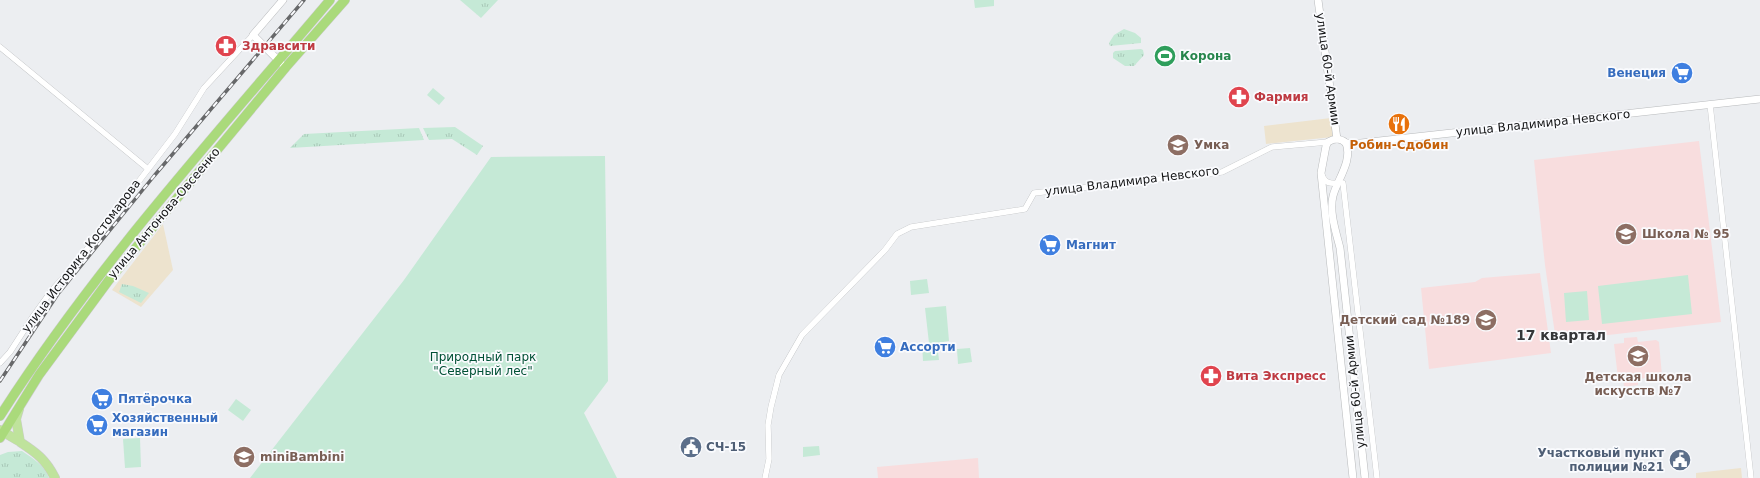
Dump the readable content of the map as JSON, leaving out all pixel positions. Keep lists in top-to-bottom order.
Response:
{
  "streets": {
    "highway": ["улица Антонова-Овсеенко"],
    "street": ["улица 60-й Армии", "улица Владимира Невского", "улица Историка Костомарова"]
  },
  "crossings": [
    ["улица 60-й Армии", "улица Владимира Невского"]
  ],
  "districts": ["17 квартал"],
  "parks": ["Природный парк \"Северный лес\""],
  "places": {
    "pharmacy": ["Здравсити", "Фармия", "Вита Экспресс"],
    "sports": ["Корона"],
    "supermarket": [
      "Венеция",
      "Магнит",
      "Ассорти",
      "Пятёрочка",
      "Хозяйственный магазин"
    ],
    "restaurant": ["Робин-Сдобин"],
    "school or university": [
      "Умка",
      "Школа № 95",
      "Детский сад №189",
      "Детская школа искусств №7",
      "miniBambini"
    ],
    "public building": ["СЧ-15", "Участковый пункт полиции №21"]
  }
}
